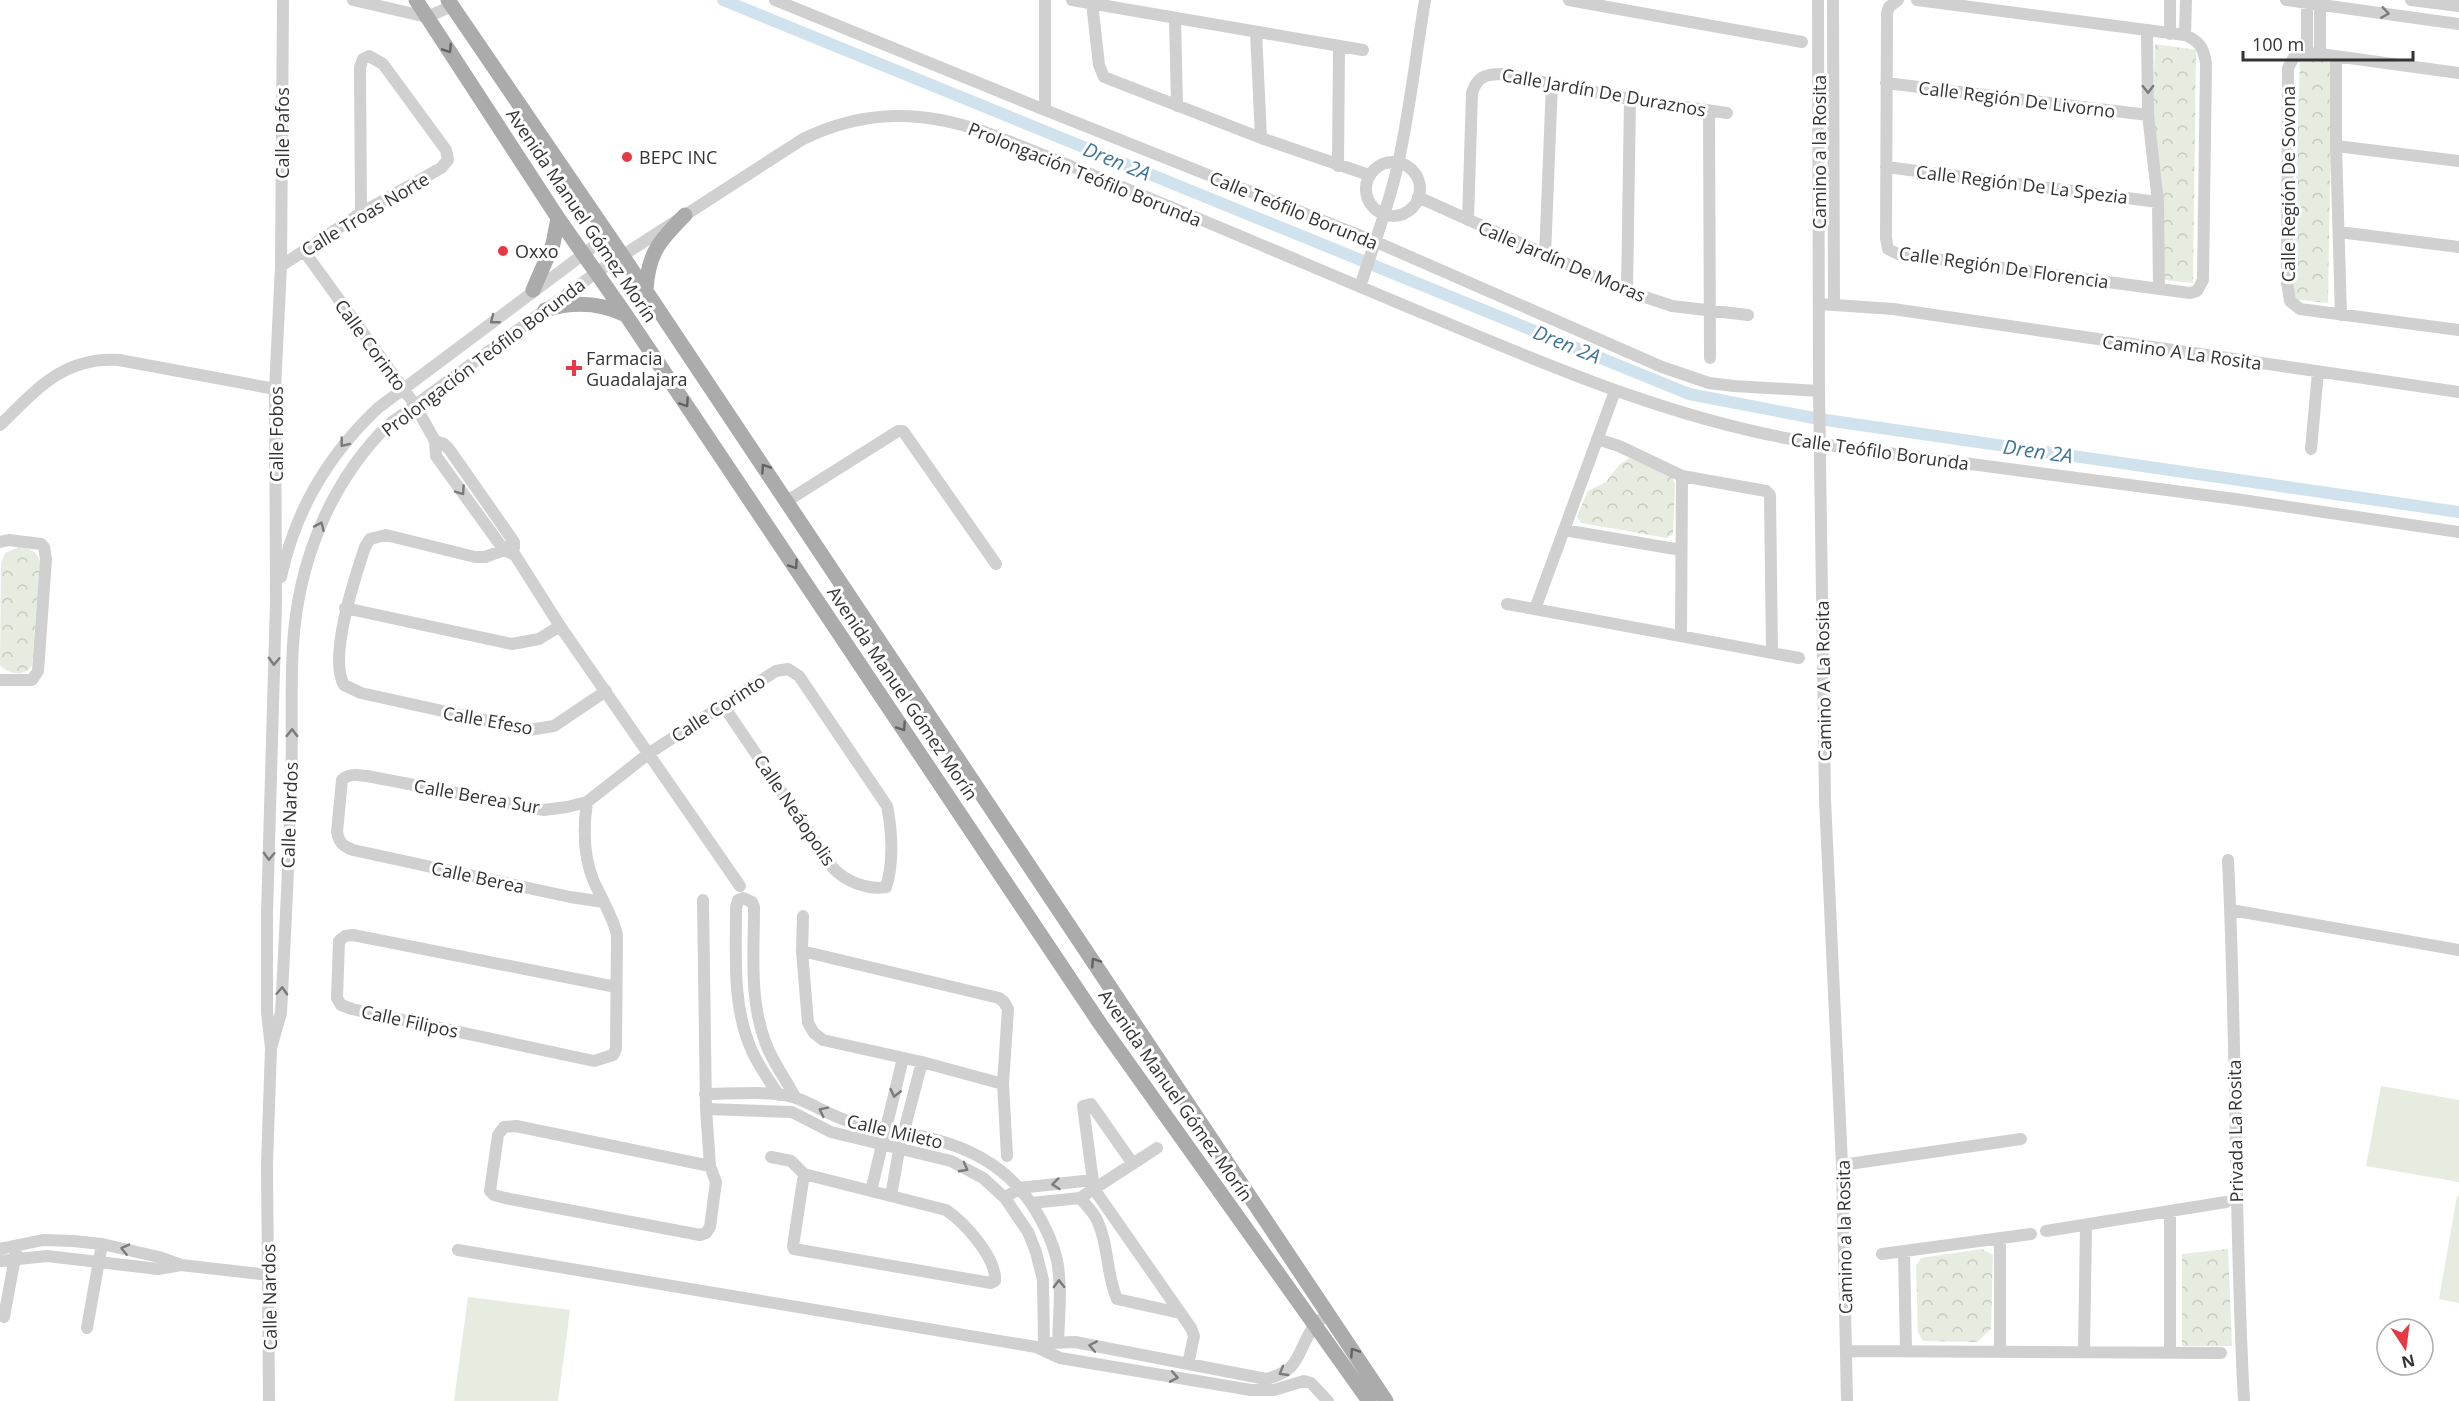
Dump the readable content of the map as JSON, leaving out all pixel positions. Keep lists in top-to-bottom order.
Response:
{
  "streets": {
    "main road": ["Avenida Manuel Gómez Morín"],
    "street": [
      "Calle Jardín De Duraznos",
      "Calle Región De Livorno",
      "Calle Pafos",
      "Camino a la Rosita",
      "Prolongación Teófilo Borunda",
      "Calle Región De La Spezia",
      "Calle Región De Sovona",
      "Calle Teófilo Borunda",
      "Calle Troas Norte",
      "Calle Jardín De Moras",
      "Calle Región De Florencia",
      "Calle Corinto",
      "Camino A La Rosita",
      "Calle Fobos",
      "Calle Efeso",
      "Calle Berea Sur",
      "Calle Neáopolis",
      "Calle Nardos",
      "Calle Berea",
      "Calle Filipos",
      "Calle Mileto",
      "Privada La Rosita"
    ]
  },
  "crossings": [
    ["Calle Jardín De Duraznos", "Calle Jardín De Moras"],
    ["Calle Región De Livorno", "Calle Región De Florencia"],
    ["Calle Pafos", "Calle Troas Norte"],
    ["Calle Pafos", "Calle Fobos"],
    ["Camino a la Rosita", "Camino A La Rosita"],
    ["Prolongación Teófilo Borunda", "Calle Teófilo Borunda"],
    ["Prolongación Teófilo Borunda", "Avenida Manuel Gómez Morín"],
    ["Prolongación Teófilo Borunda", "Calle Corinto"],
    ["Prolongación Teófilo Borunda", "Calle Fobos"],
    ["Prolongación Teófilo Borunda", "Calle Nardos"],
    ["Calle Región De La Spezia", "Calle Región De Florencia"],
    ["Calle Teófilo Borunda", "Camino A La Rosita"],
    ["Calle Troas Norte", "Calle Corinto"],
    ["Calle Troas Norte", "Calle Fobos"],
    ["Calle Corinto", "Calle Efeso"],
    ["Calle Corinto", "Calle Berea Sur"],
    ["Calle Corinto", "Calle Neáopolis"],
    ["Calle Fobos", "Calle Nardos"],
    ["Calle Berea Sur", "Calle Berea"]
  ],
  "water": ["Dren 2A"],
  "places": {
    "other": ["BEPC INC", "Oxxo"],
    "health": ["Farmacia Guadalajara"]
  },
  "scale_bar": "100 m",
  "north": "bottom"
}
